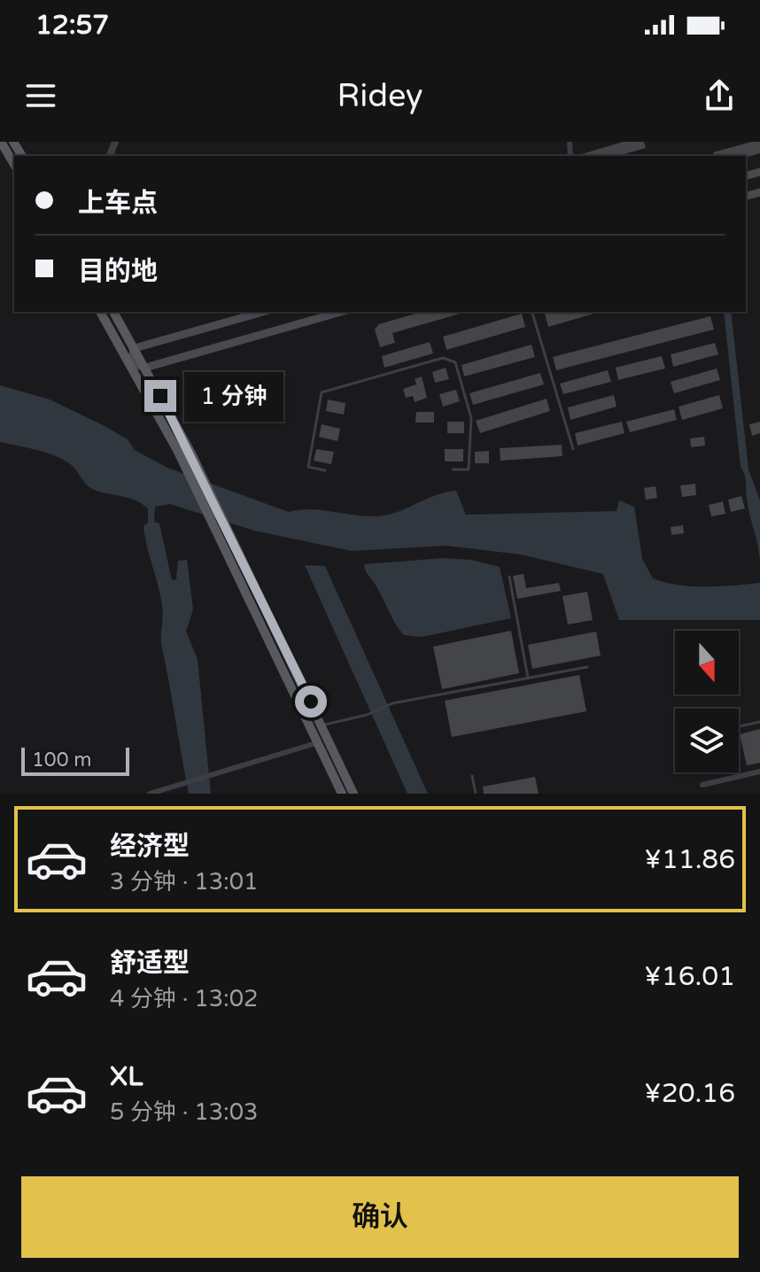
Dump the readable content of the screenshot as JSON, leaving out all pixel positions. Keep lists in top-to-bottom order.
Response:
{
  "scale_bar": "100 m",
  "north": "bottom",
  "page": {
    "status": "12:57",
    "header": "Ridey",
    "banner": ["上车点", "目的地"],
    "bubble": "1 分钟",
    "scale": "100 m",
    "list": [
      {
        "name": "经济型",
        "note": "3 分钟 · 13:01",
        "value": "¥11.86"
      },
      {
        "name": "舒适型",
        "note": "4 分钟 · 13:02",
        "value": "¥16.01"
      },
      {
        "name": "XL",
        "note": "5 分钟 · 13:03",
        "value": "¥20.16"
      }
    ],
    "buttons": "确认"
  }
}
